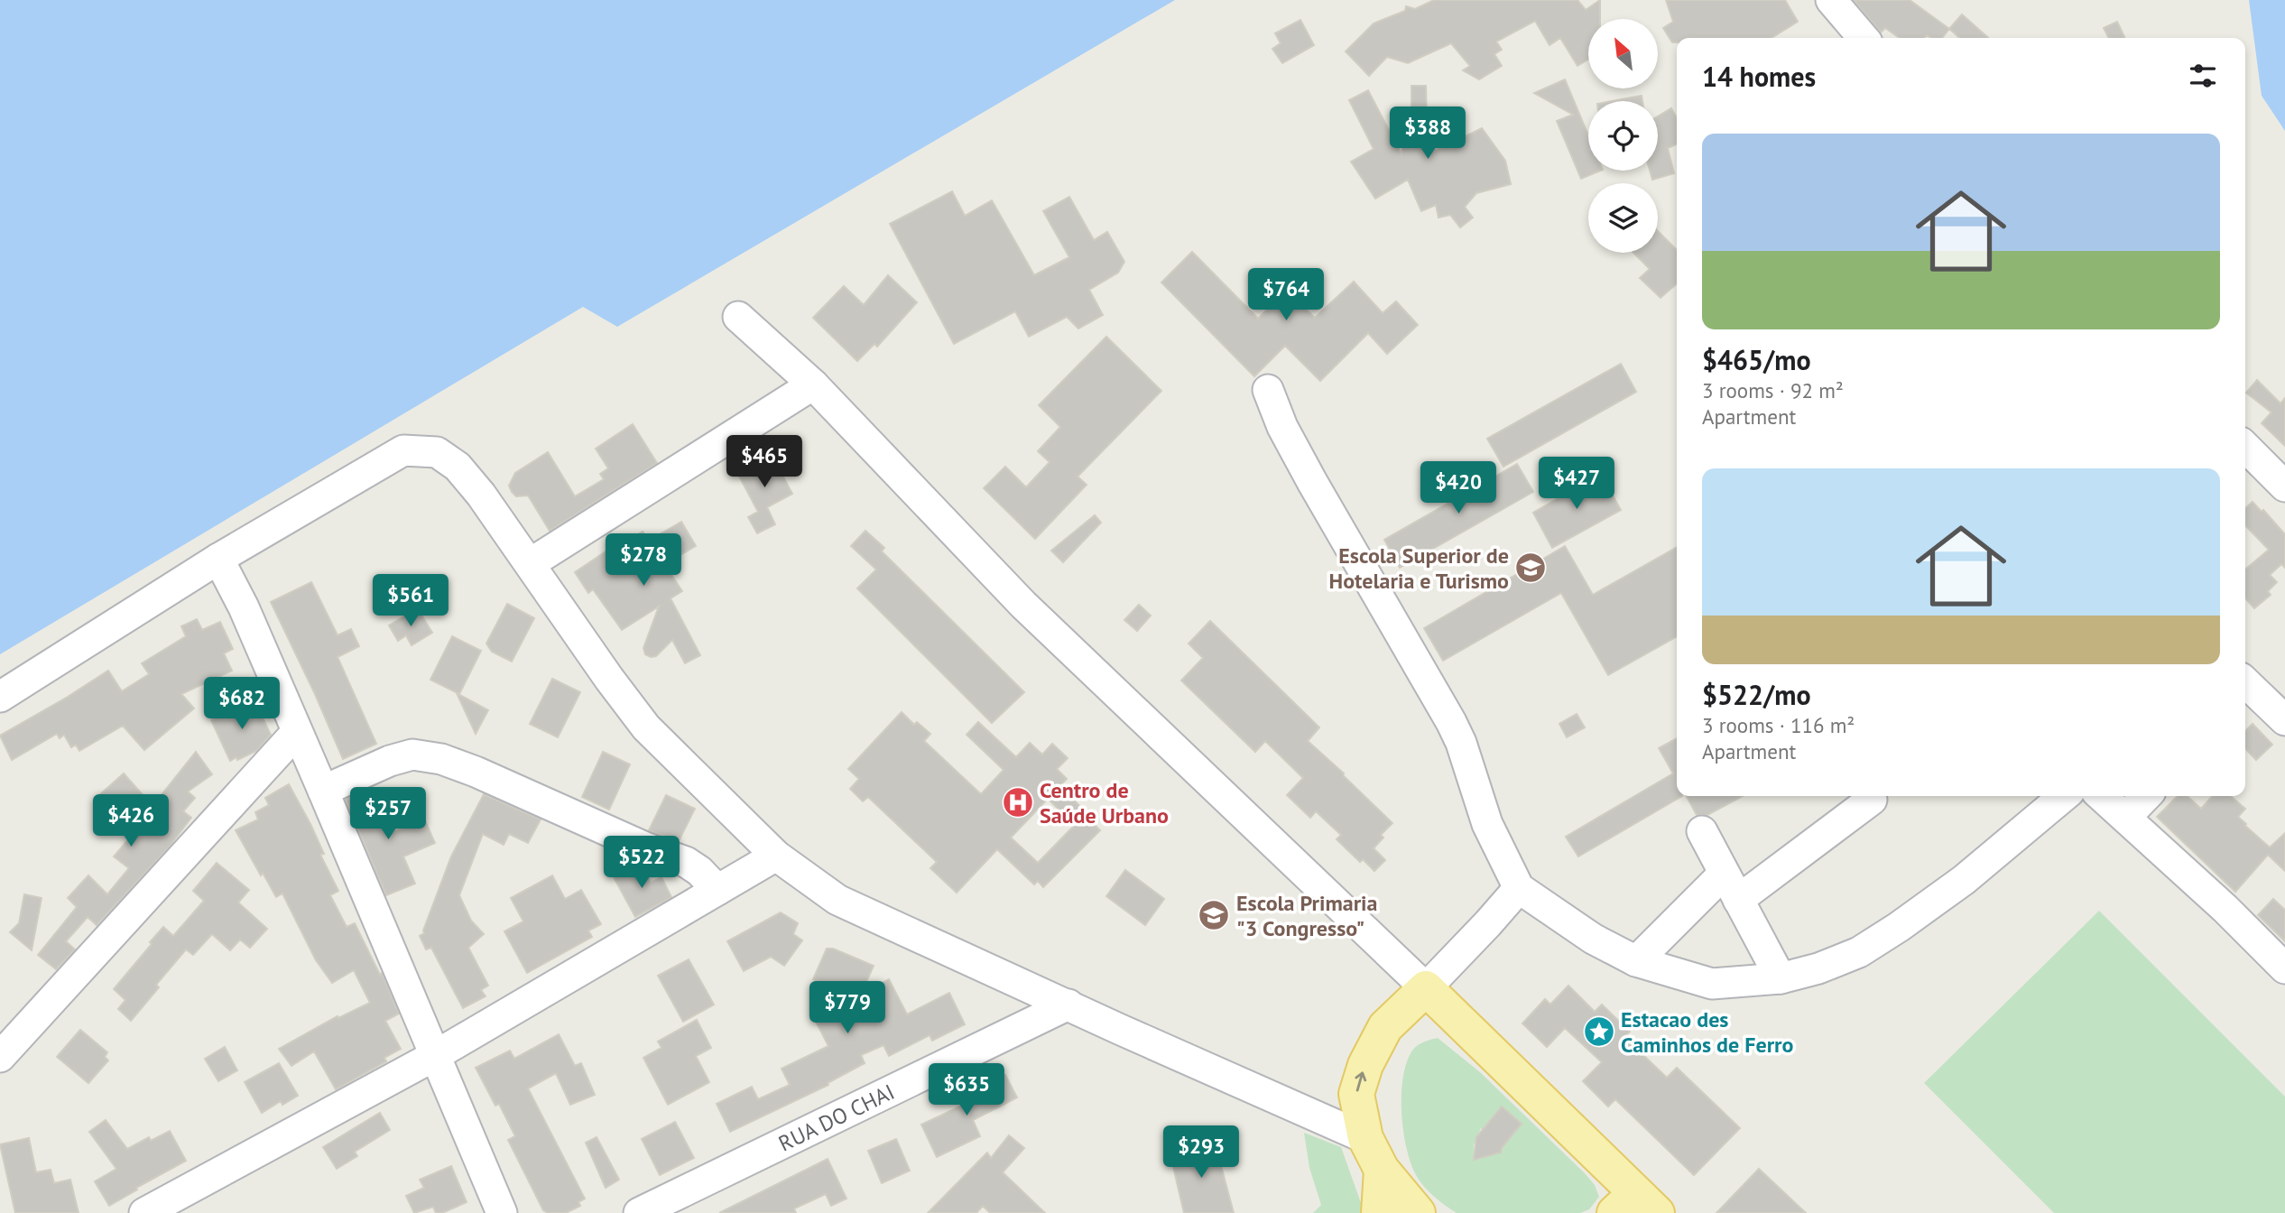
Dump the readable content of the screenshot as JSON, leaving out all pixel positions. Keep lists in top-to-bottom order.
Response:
{
  "streets": {
    "street": ["RUA DO CHAI"]
  },
  "places": {
    "school or university": ["Escola Superior de Hotelaria e Turismo", "Escola Primaria \"3 Congresso\""],
    "hospital": ["Centro de Saúde Urbano"],
    "place": ["Estacao des Caminhos de Ferro"]
  },
  "north": "top left",
  "page": {
    "heading": "14 homes",
    "price": [
      "$388",
      "$764",
      "$465",
      "$427",
      "$420",
      "$278",
      "$561",
      "$682",
      "$257",
      "$426",
      "$522",
      "$779",
      "$635",
      "$293"
    ],
    "list": [
      {
        "name": "$465/mo",
        "note": "3 rooms · 92 m² · Apartment"
      },
      {
        "name": "$522/mo",
        "note": "3 rooms · 116 m² · Apartment"
      }
    ]
  }
}
